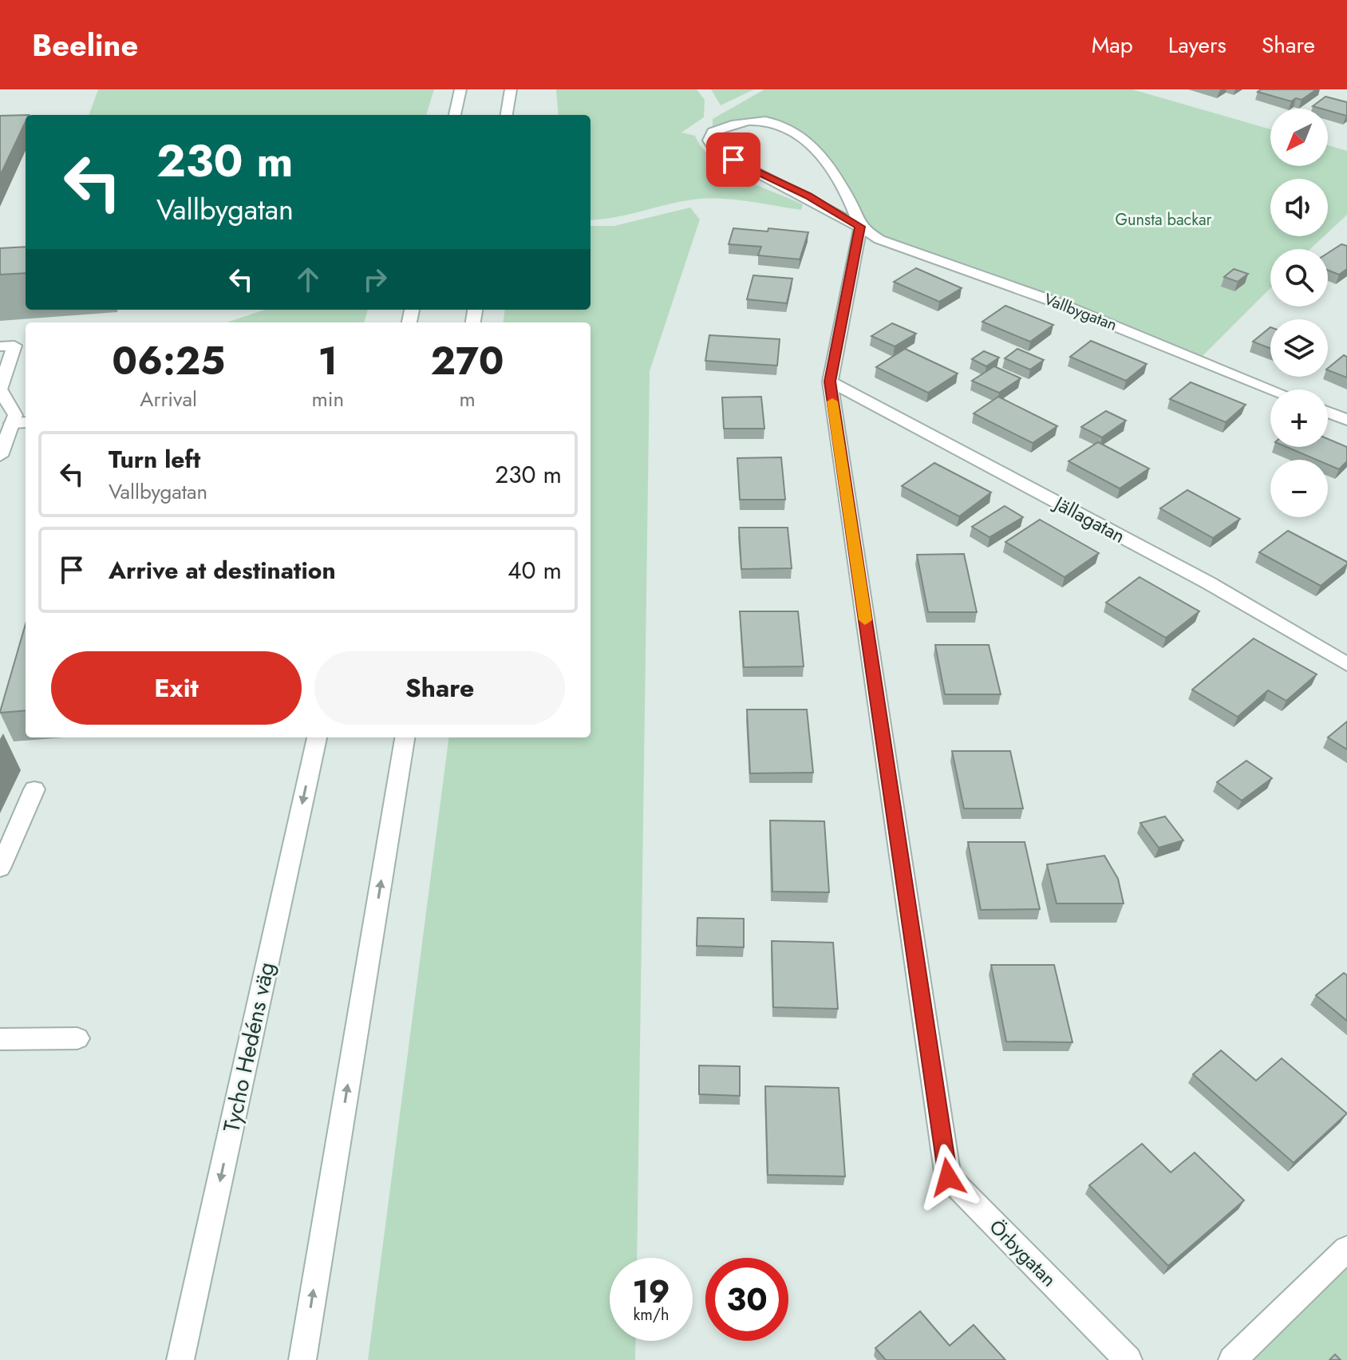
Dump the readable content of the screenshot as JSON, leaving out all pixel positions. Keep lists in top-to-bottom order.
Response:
{
  "streets": {
    "street": [
      "Vallbygatan",
      "Jällagatan",
      "Tycho Hedéns väg",
      "Örbygatan"
    ]
  },
  "crossings": [
    ["Vallbygatan", "Örbygatan"],
    ["Jällagatan", "Örbygatan"]
  ],
  "parks": ["Gunsta backar"],
  "north": "bottom left",
  "page": {
    "header": "Beeline",
    "nav": ["Map", "Layers", "Share"],
    "map_buttons": ["+", "−"],
    "turn": ["230 m", "Vallbygatan"],
    "eta": [
      "06:25",
      "Arrival",
      "1",
      "min",
      "270",
      "m"
    ],
    "list": [
      {
        "name": "Turn left",
        "note": "Vallbygatan",
        "value": "230 m"
      },
      {
        "name": "Arrive at destination",
        "value": "40 m"
      }
    ],
    "buttons": ["Exit", "Share"],
    "speed": "19 km/h",
    "limit": "30"
  }
}
